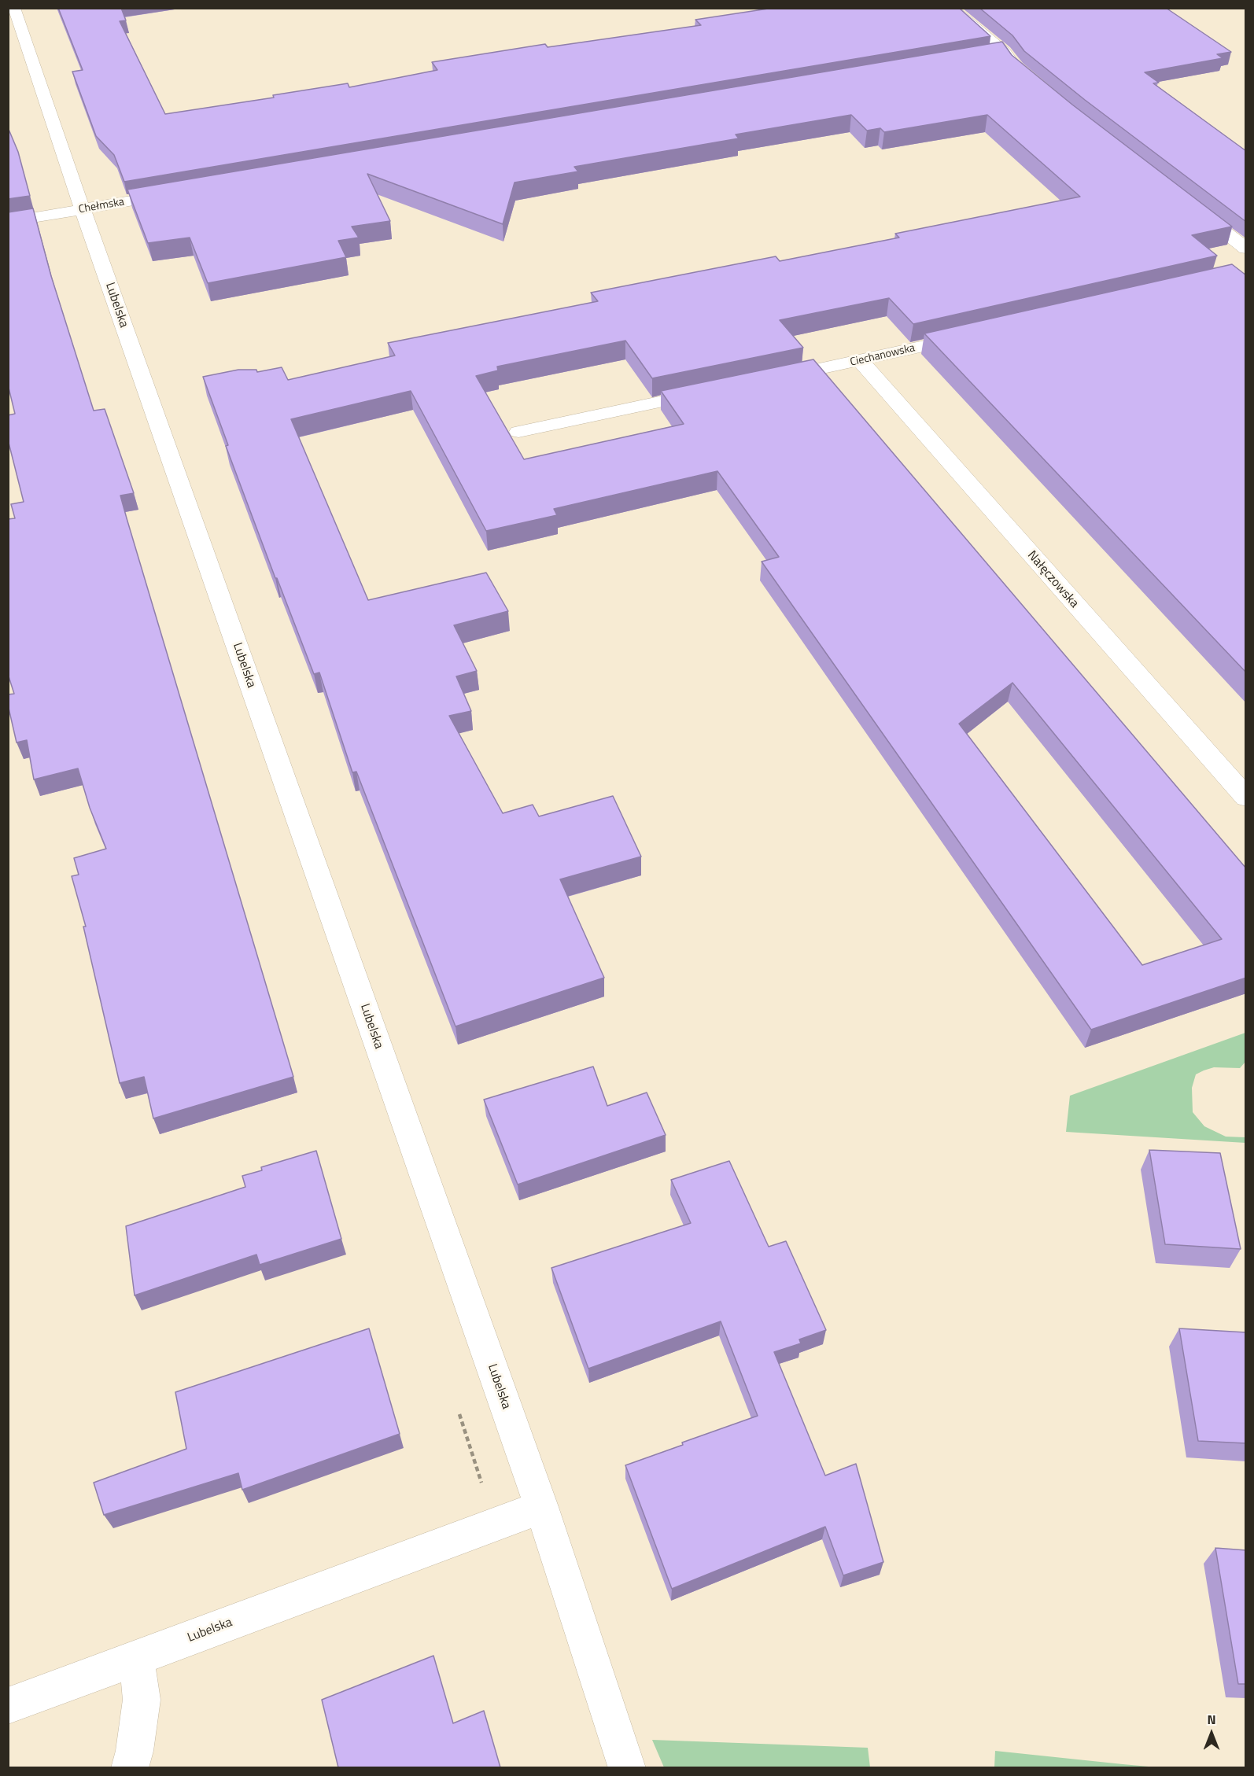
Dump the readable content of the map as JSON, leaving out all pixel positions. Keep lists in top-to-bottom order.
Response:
{
  "streets": {
    "street": [
      "Chełmska",
      "Lubelska",
      "Ciechanowska",
      "Nałęczowska"
    ]
  },
  "crossings": [
    ["Chełmska", "Lubelska"],
    ["Ciechanowska", "Nałęczowska"]
  ],
  "north": "top"
}
